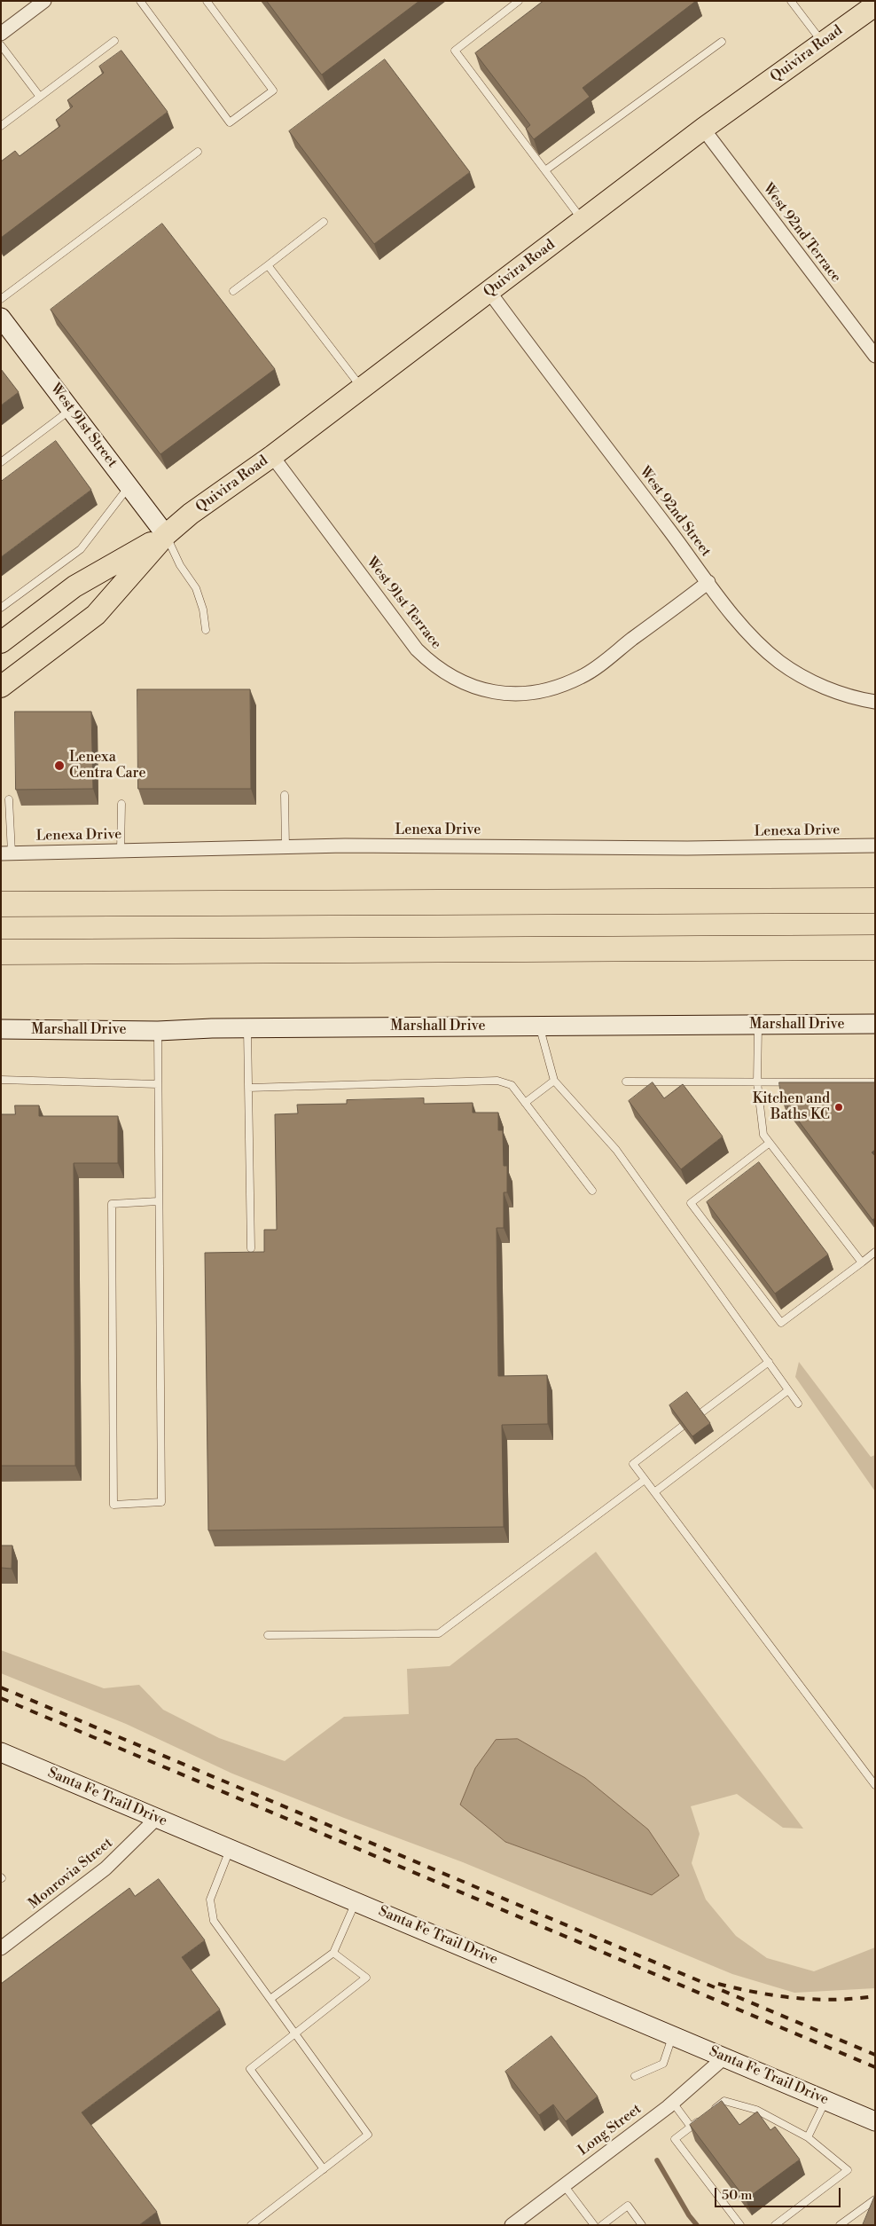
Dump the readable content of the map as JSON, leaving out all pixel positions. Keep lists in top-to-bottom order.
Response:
{
  "streets": {
    "main road": ["Quivira Road"],
    "street": [
      "West 92nd Terrace",
      "West 91st Street",
      "West 92nd Street",
      "West 91st Terrace",
      "Lenexa Drive",
      "Marshall Drive",
      "Santa Fe Trail Drive",
      "Monrovia Street",
      "Long Street"
    ]
  },
  "crossings": [
    ["Quivira Road", "West 92nd Terrace"],
    ["Quivira Road", "West 91st Street"],
    ["Quivira Road", "West 92nd Street"],
    ["Quivira Road", "West 91st Terrace"],
    ["West 92nd Street", "West 91st Terrace"],
    ["Santa Fe Trail Drive", "Monrovia Street"],
    ["Santa Fe Trail Drive", "Long Street"]
  ],
  "places": ["Lenexa Centra Care", "Kitchen and Baths KC"],
  "scale_bar": "50 m"
}
